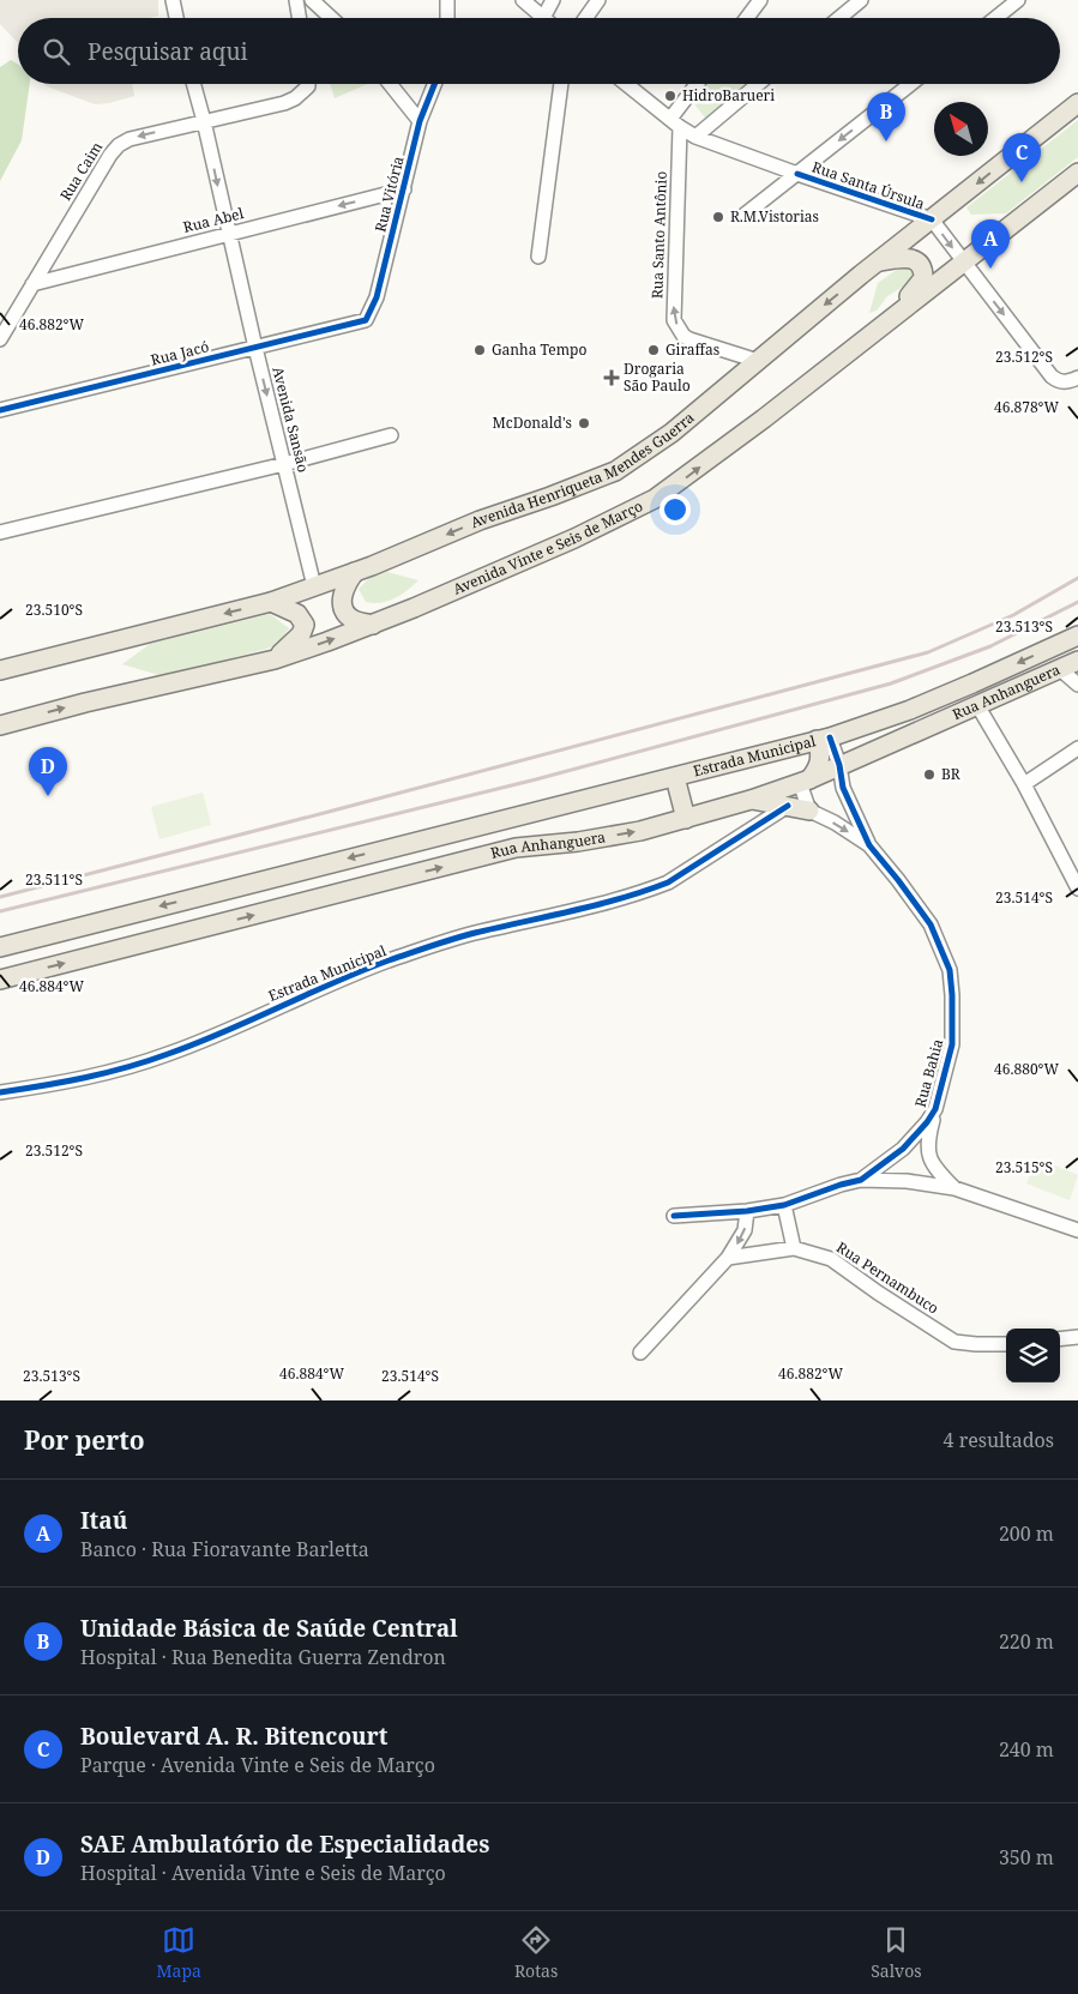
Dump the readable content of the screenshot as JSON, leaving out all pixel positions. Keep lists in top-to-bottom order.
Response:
{
  "streets": {
    "main road": [
      "Avenida Henriqueta Mendes Guerra",
      "Avenida Vinte e Seis de Março",
      "Rua Anhanguera",
      "Estrada Municipal"
    ],
    "street": [
      "Rua Caim",
      "Rua Santa Úrsula",
      "Rua Vitória",
      "Rua Abel",
      "Rua Santo Antônio",
      "Rua Jacó",
      "Avenida Sansão",
      "Rua Bahia",
      "Rua Pernambuco"
    ]
  },
  "crossings": [
    ["Rua Caim", "Rua Abel"],
    ["Rua Caim", "Avenida Sansão"],
    ["Rua Santa Úrsula", "Rua Santo Antônio"],
    ["Rua Santa Úrsula", "Avenida Henriqueta Mendes Guerra"],
    ["Rua Vitória", "Rua Abel"],
    ["Rua Vitória", "Rua Jacó"],
    ["Rua Abel", "Avenida Sansão"],
    ["Rua Santo Antônio", "Avenida Henriqueta Mendes Guerra"],
    ["Rua Jacó", "Avenida Sansão"],
    ["Avenida Sansão", "Avenida Henriqueta Mendes Guerra"]
  ],
  "one_way": [
    "Rua Caim",
    "Rua Abel",
    "Rua Santo Antônio",
    "Avenida Sansão",
    "Avenida Henriqueta Mendes Guerra",
    "Avenida Vinte e Seis de Março",
    "Rua Anhanguera",
    "Estrada Municipal"
  ],
  "places": {
    "other": [
      "HidroBarueri",
      "R.M.Vistorias",
      "Ganha Tempo",
      "Giraffas",
      "McDonald's",
      "BR"
    ],
    "health": ["Drogaria São Paulo"]
  },
  "north": "top left",
  "page": {
    "search": "Pesquisar aqui",
    "pins": [
      "B",
      "C",
      "A",
      "D"
    ],
    "heading": ["Por perto", "4 resultados"],
    "list": [
      {
        "mark": "A",
        "name": "Itaú",
        "note": "Banco · Rua Fioravante Barletta",
        "value": "200 m"
      },
      {
        "mark": "B",
        "name": "Unidade Básica de Saúde Central",
        "note": "Hospital · Rua Benedita Guerra Zendron",
        "value": "220 m"
      },
      {
        "mark": "C",
        "name": "Boulevard A. R. Bitencourt",
        "note": "Parque · Avenida Vinte e Seis de Março",
        "value": "240 m"
      },
      {
        "mark": "D",
        "name": "SAE Ambulatório de Especialidades",
        "note": "Hospital · Avenida Vinte e Seis de Março",
        "value": "350 m"
      }
    ],
    "nav": ["Mapa", "Rotas", "Salvos"]
  },
  "coordinates": [
    "46.882°W",
    "23.512°S",
    "46.878°W",
    "23.510°S",
    "23.513°S",
    "23.511°S",
    "23.514°S",
    "46.884°W",
    "46.880°W",
    "23.515°S"
  ]
}
